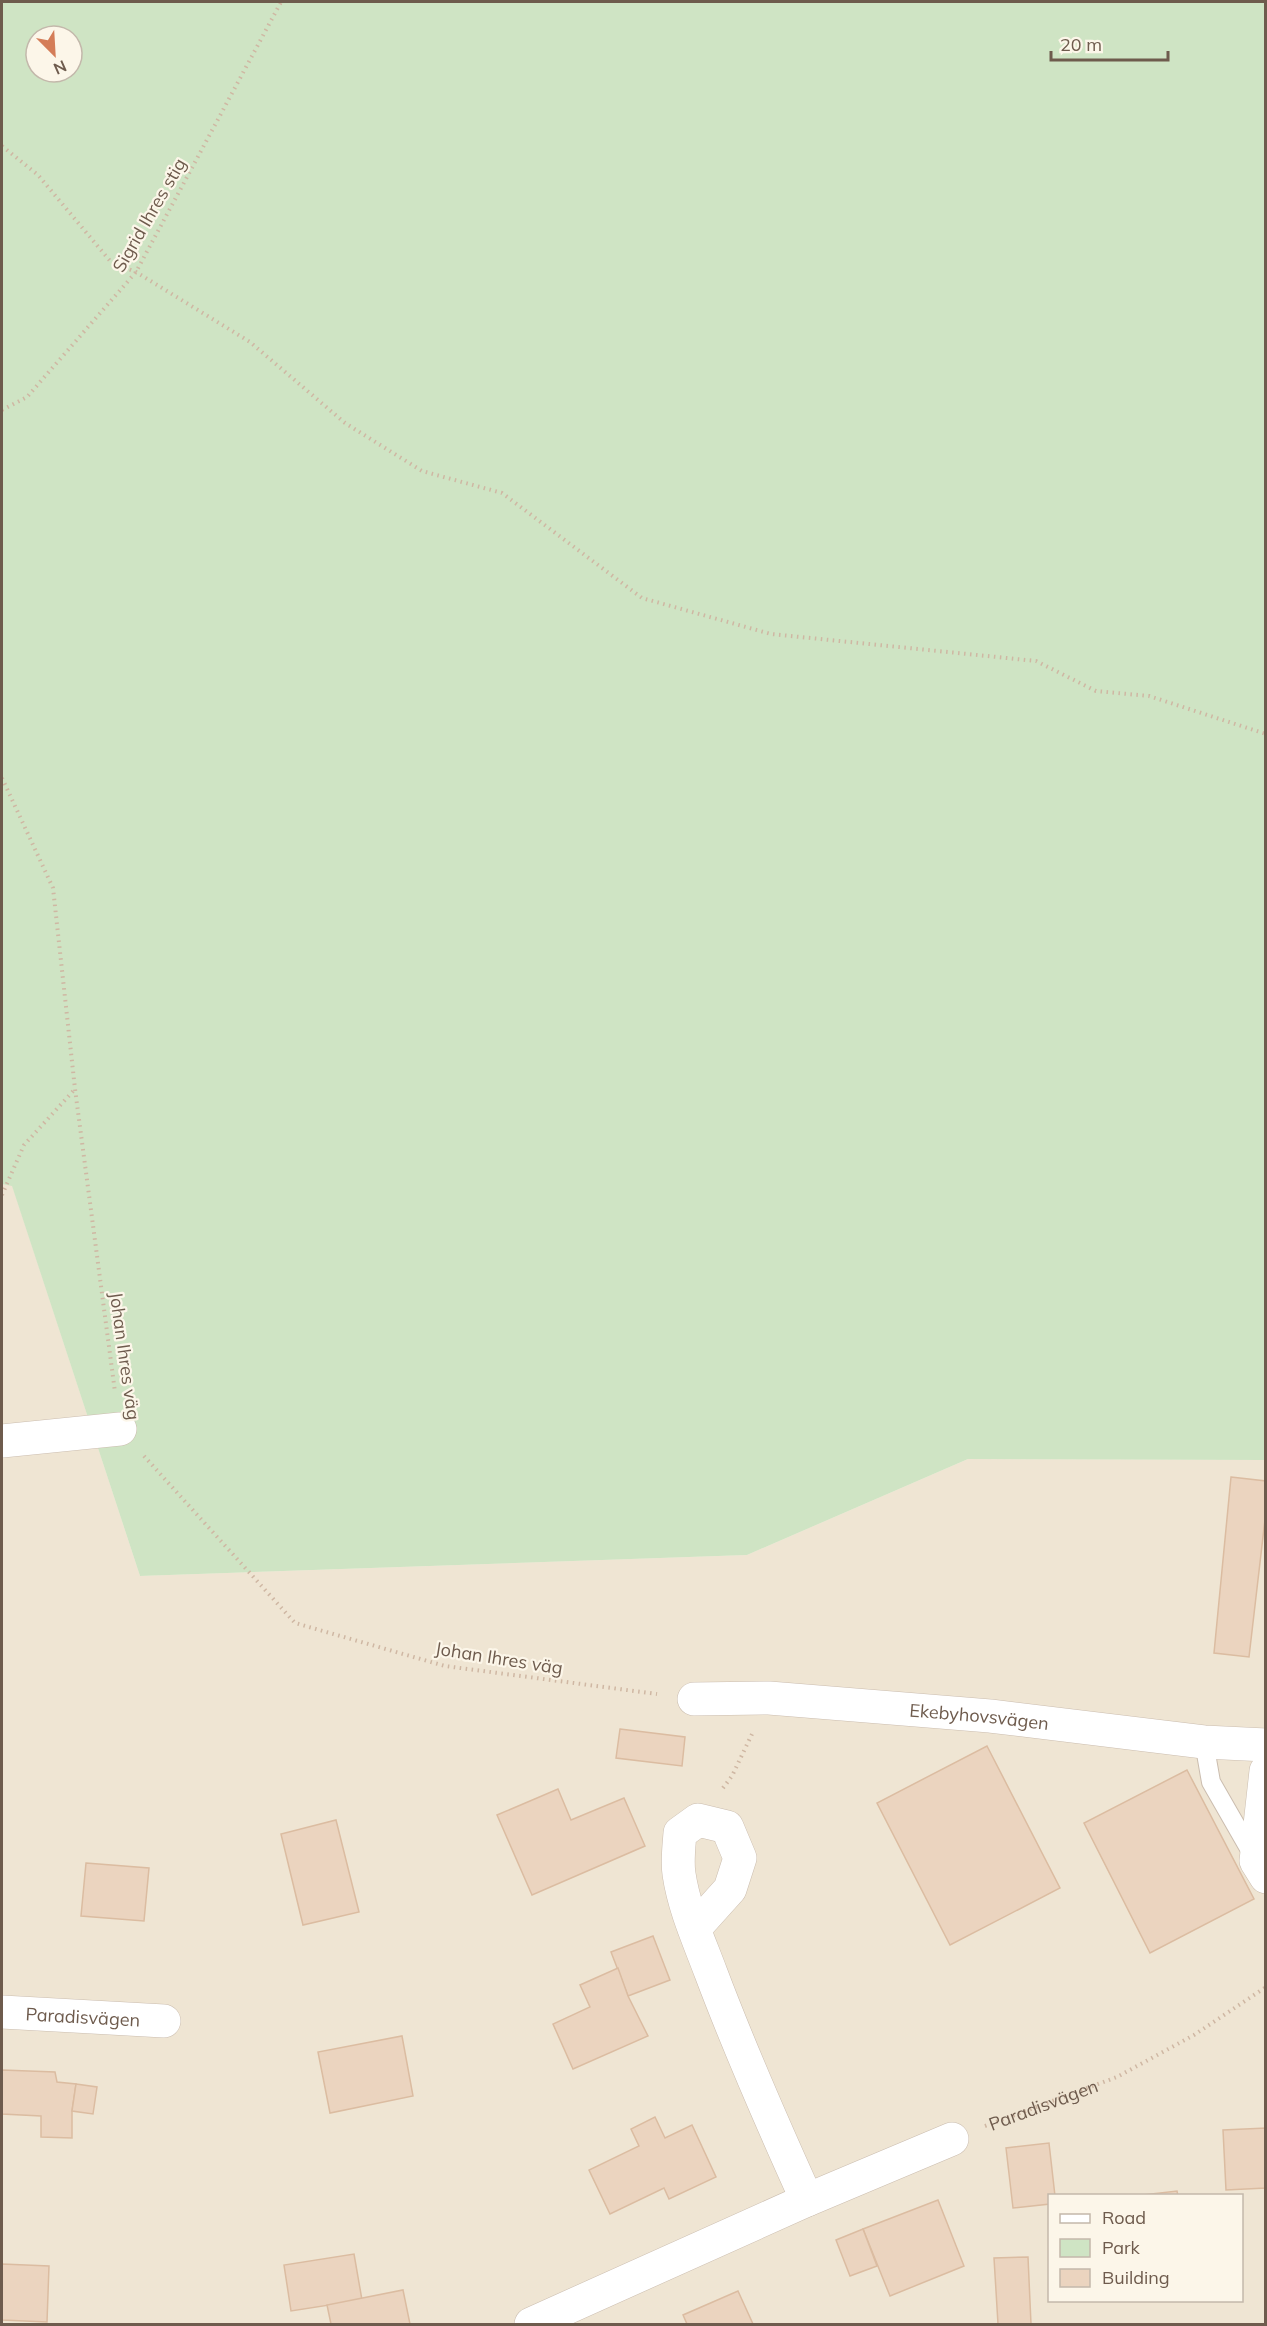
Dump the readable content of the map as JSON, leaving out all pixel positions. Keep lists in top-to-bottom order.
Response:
{
  "streets": {
    "street": ["Ekebyhovsvägen", "Paradisvägen"],
    "path": ["Sigrid Ihres stig", "Johan Ihres väg"]
  },
  "crossings": [
    ["Johan Ihres väg", "Ekebyhovsvägen"]
  ],
  "legend": ["Road", "Park", "Building"],
  "scale_bar": "20 m",
  "north": "bottom right"
}
